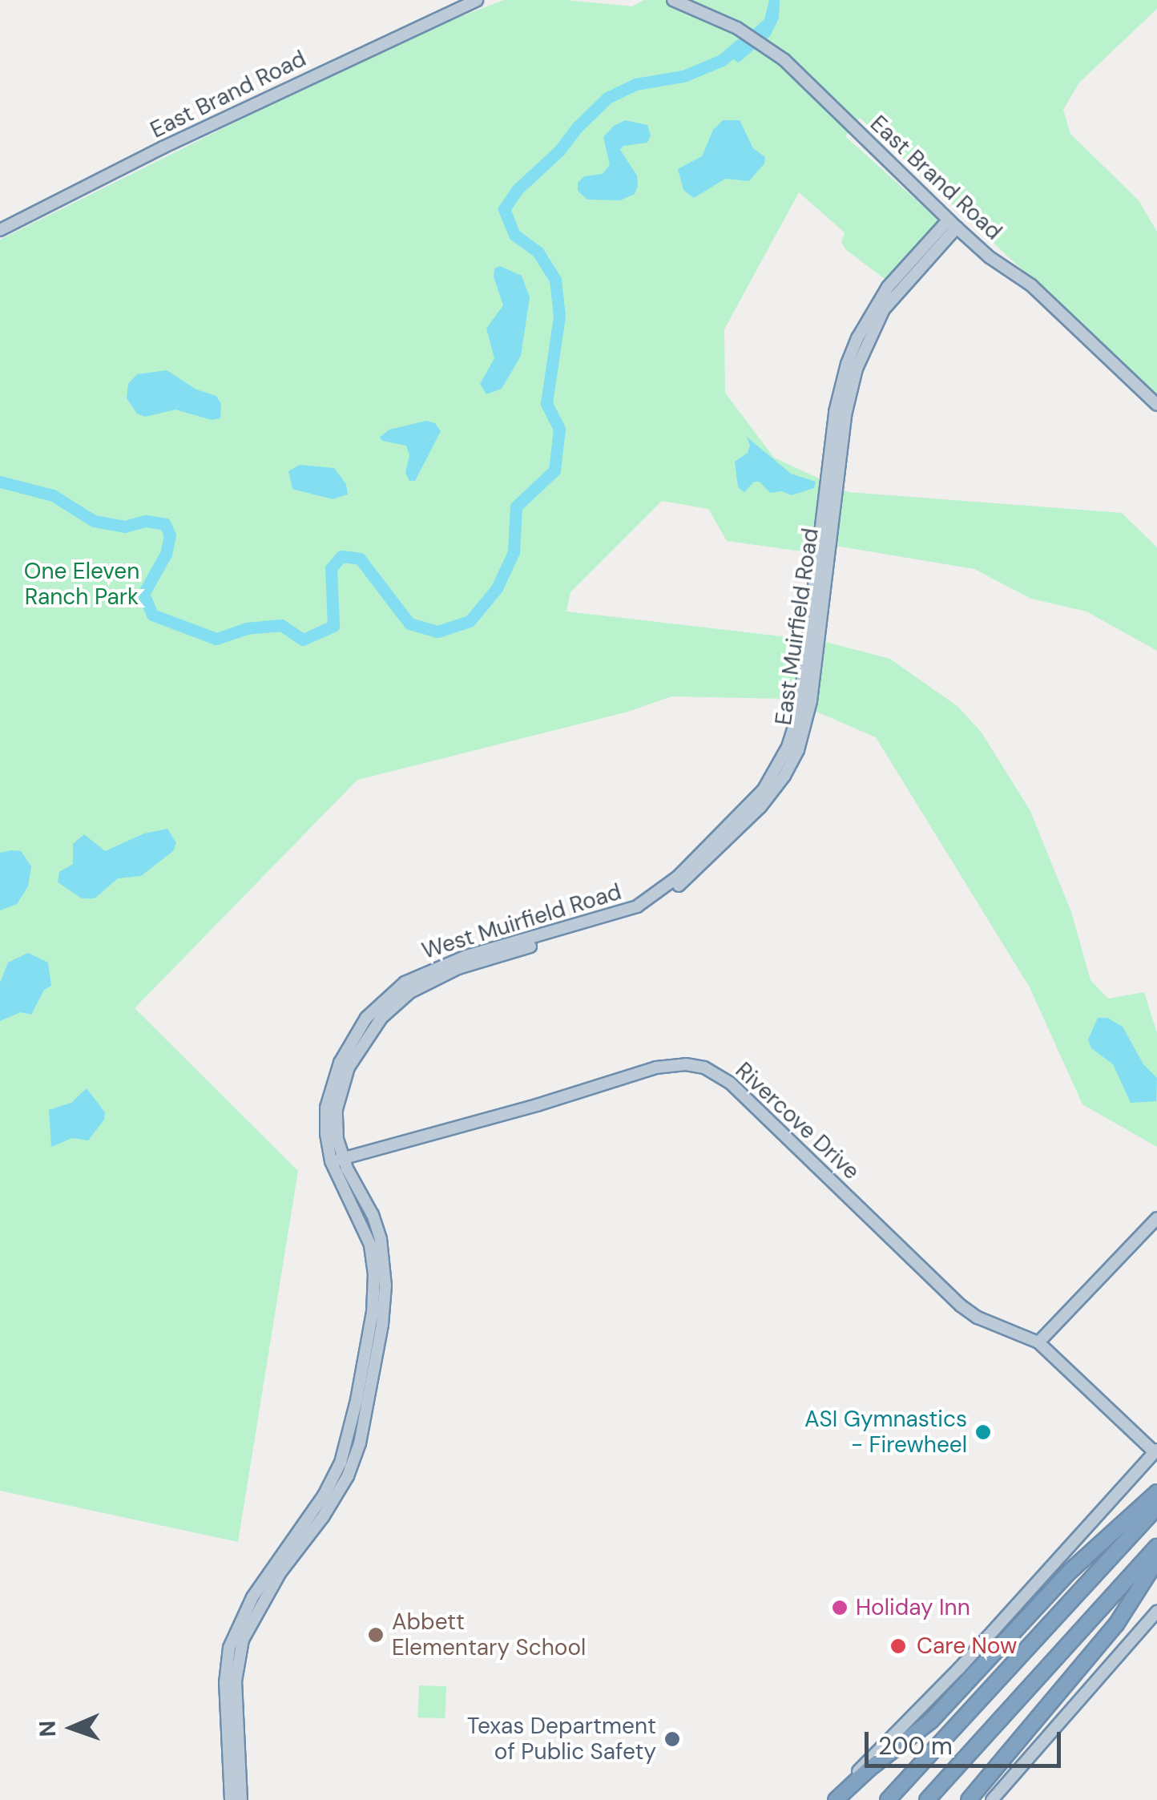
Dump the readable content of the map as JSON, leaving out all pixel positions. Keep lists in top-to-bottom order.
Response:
{
  "streets": {
    "street": [
      "East Brand Road",
      "East Muirfield Road",
      "West Muirfield Road",
      "Rivercove Drive"
    ]
  },
  "crossings": [
    ["East Brand Road", "East Muirfield Road"],
    ["East Muirfield Road", "West Muirfield Road"],
    ["West Muirfield Road", "Rivercove Drive"]
  ],
  "parks": ["One Eleven Ranch Park"],
  "places": [
    "ASI Gymnastics - Firewheel",
    "Holiday Inn",
    "Abbett Elementary School",
    "Care Now",
    "Texas Department of Public Safety"
  ],
  "scale_bar": "200 m",
  "north": "left"
}
